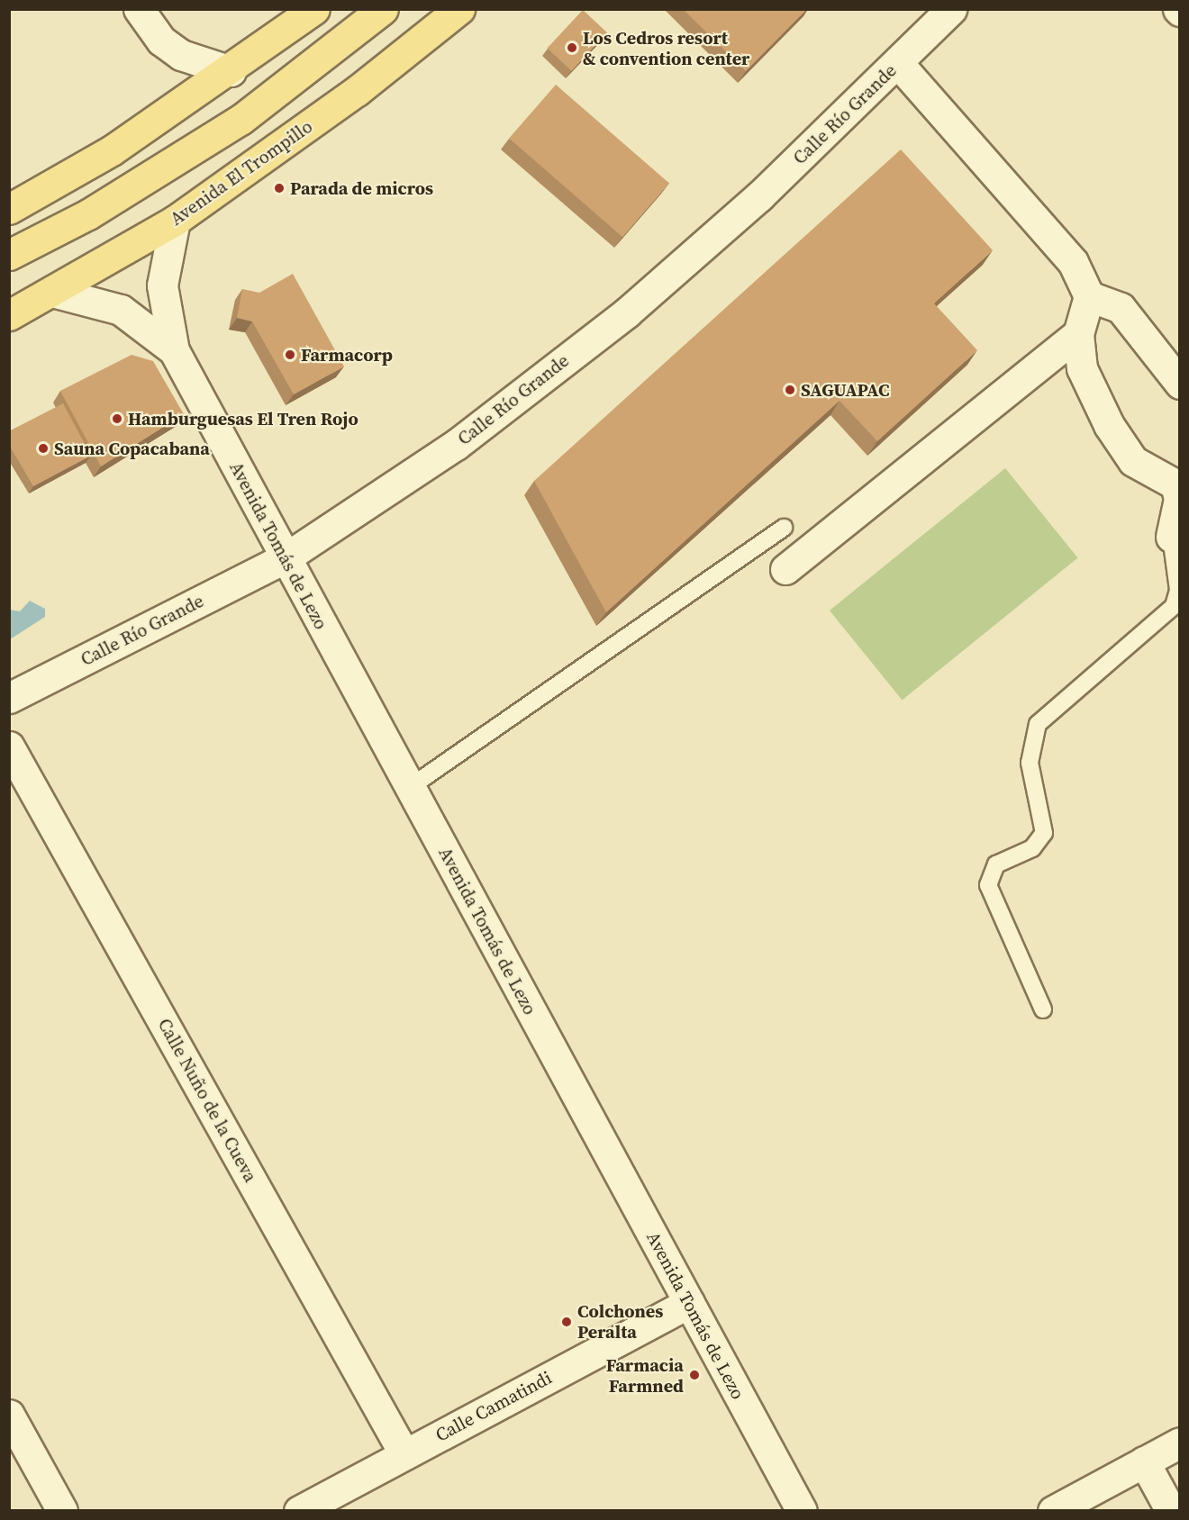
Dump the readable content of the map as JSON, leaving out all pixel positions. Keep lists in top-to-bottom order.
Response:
{
  "streets": {
    "main road": ["Avenida El Trompillo"],
    "street": [
      "Calle Río Grande",
      "Avenida Tomás de Lezo",
      "Calle Nuño de la Cueva",
      "Calle Camatindi"
    ]
  },
  "crossings": [
    ["Calle Río Grande", "Avenida Tomás de Lezo"],
    ["Avenida El Trompillo", "Avenida Tomás de Lezo"],
    ["Avenida Tomás de Lezo", "Calle Camatindi"],
    ["Calle Nuño de la Cueva", "Calle Camatindi"]
  ],
  "places": [
    "Los Cedros resort & convention center",
    "Parada de micros",
    "Farmacorp",
    "SAGUAPAC",
    "Hamburguesas El Tren Rojo",
    "Sauna Copacabana",
    "Colchones Peralta",
    "Farmacia Farmned"
  ]
}
